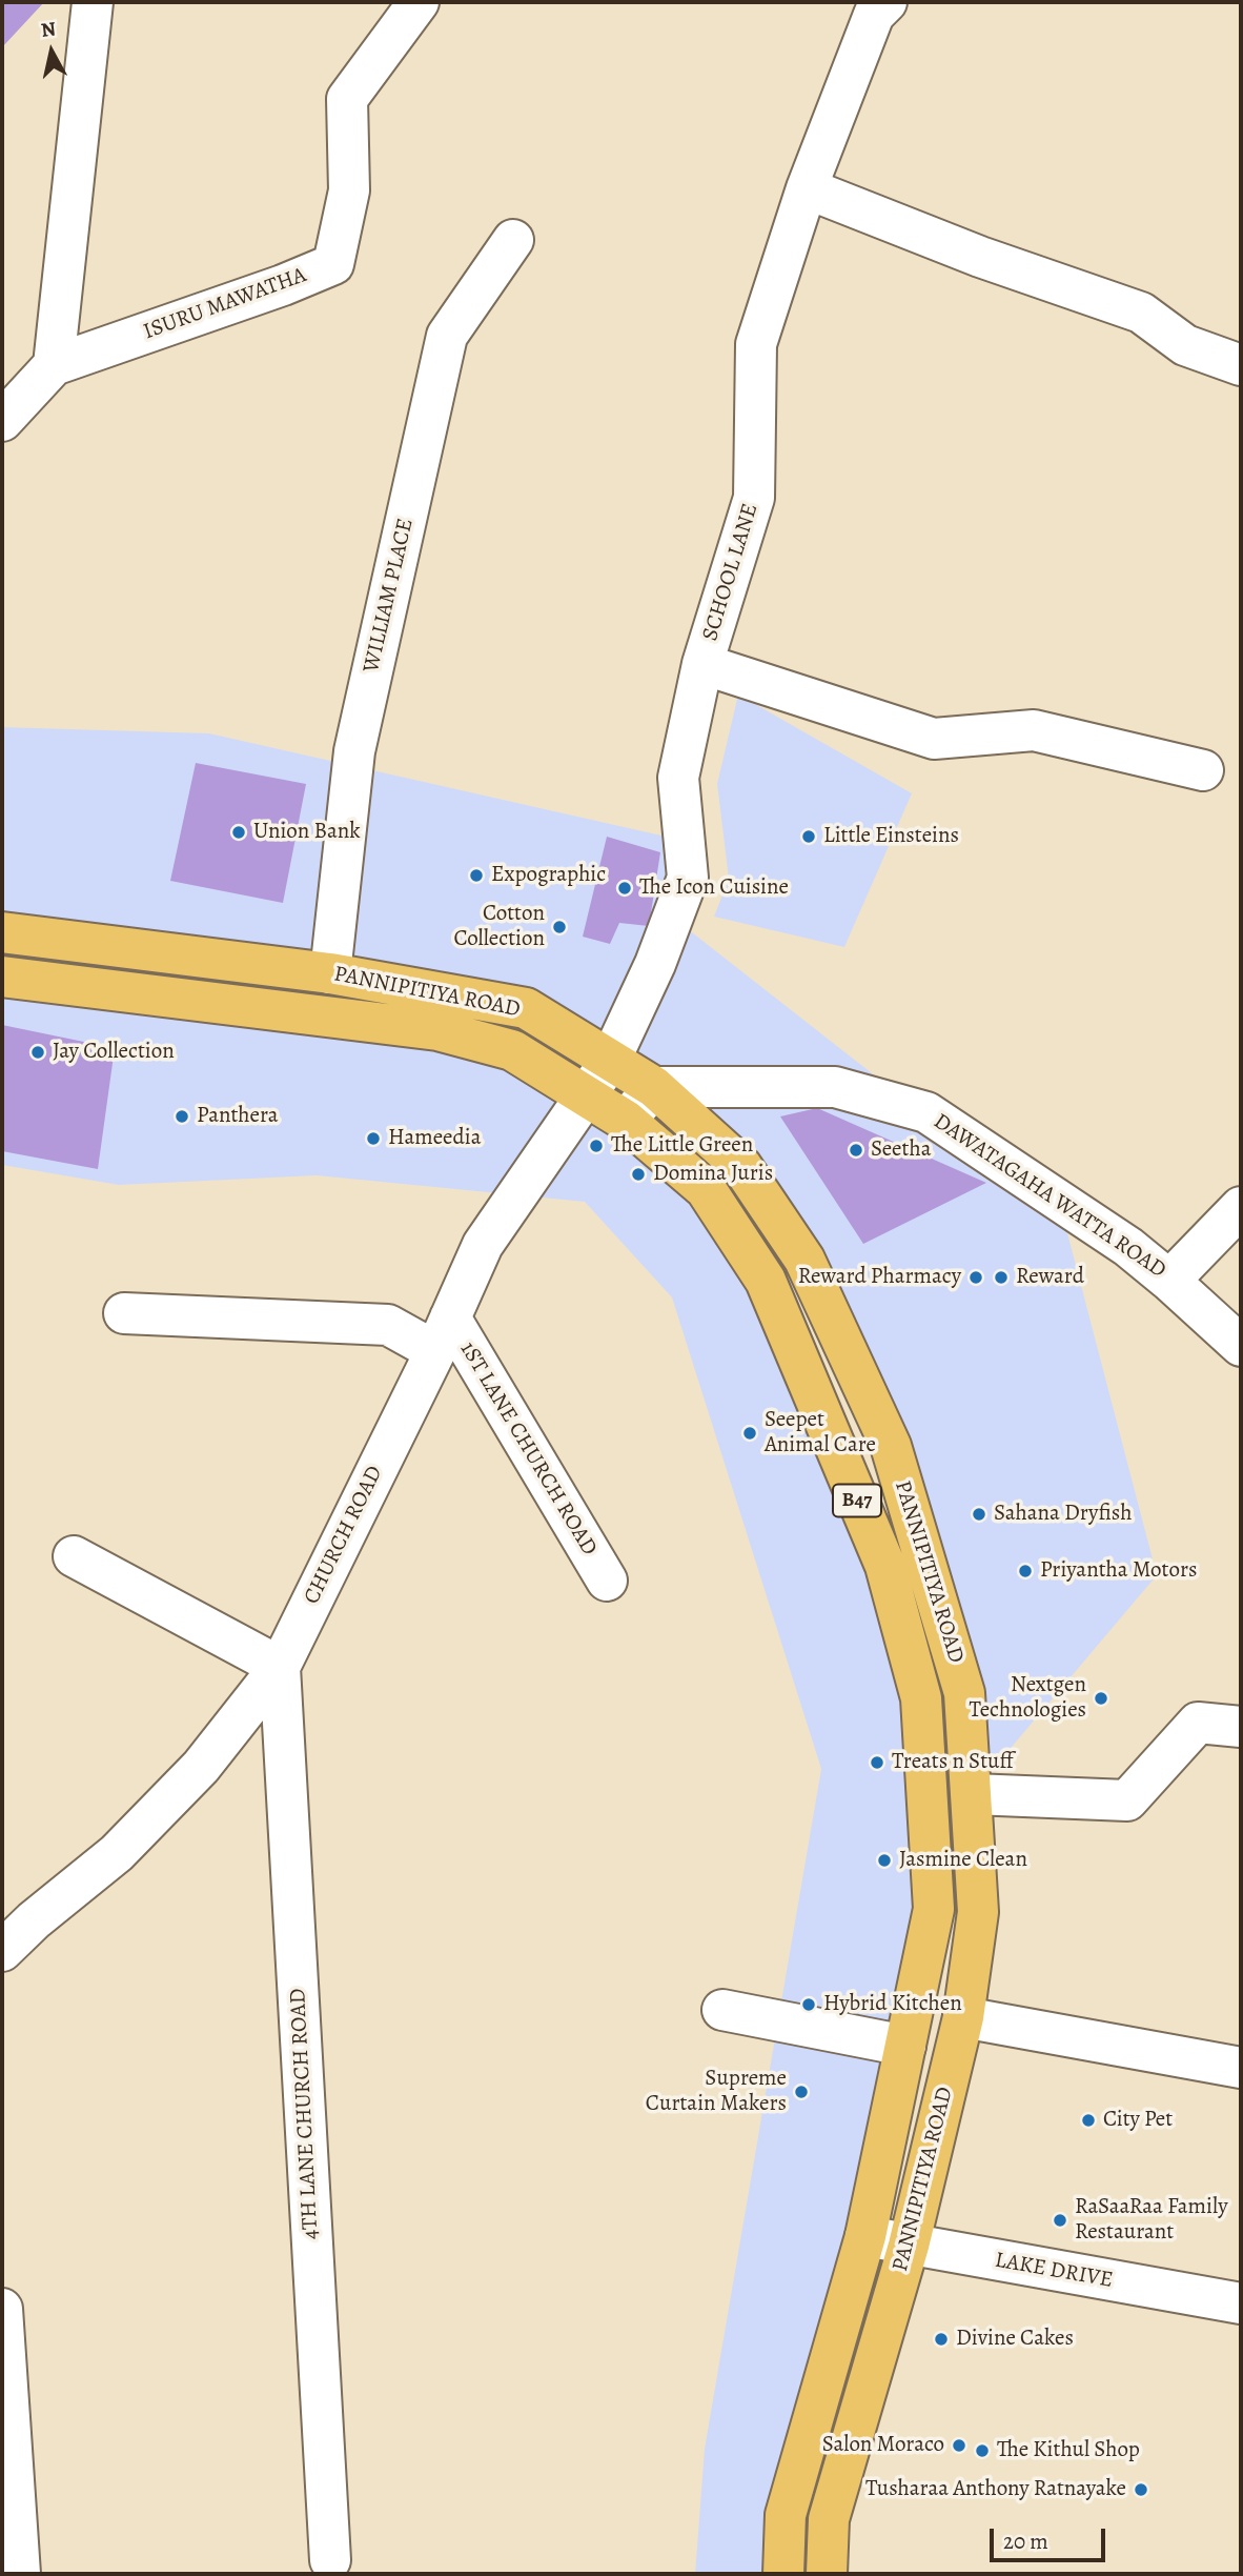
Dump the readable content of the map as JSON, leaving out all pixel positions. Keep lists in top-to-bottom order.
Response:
{
  "streets": {
    "main road": ["PANNIPITIYA ROAD", "B47"],
    "street": [
      "ISURU MAWATHA",
      "SCHOOL LANE",
      "WILLIAM PLACE",
      "DAWATAGAHA WATTA ROAD",
      "1ST LANE CHURCH ROAD",
      "CHURCH ROAD",
      "4TH LANE CHURCH ROAD",
      "LAKE DRIVE"
    ]
  },
  "crossings": [
    ["SCHOOL LANE", "PANNIPITIYA ROAD"],
    ["SCHOOL LANE", "CHURCH ROAD"],
    ["WILLIAM PLACE", "PANNIPITIYA ROAD"],
    ["PANNIPITIYA ROAD", "DAWATAGAHA WATTA ROAD"],
    ["PANNIPITIYA ROAD", "CHURCH ROAD"],
    ["PANNIPITIYA ROAD", "LAKE DRIVE"],
    ["1ST LANE CHURCH ROAD", "CHURCH ROAD"],
    ["CHURCH ROAD", "4TH LANE CHURCH ROAD"]
  ],
  "places": [
    "Union Bank",
    "Little Einsteins",
    "Expographic",
    "The Icon Cuisine",
    "Cotton Collection",
    "Jay Collection",
    "Panthera",
    "Hameedia",
    "The Little Green",
    "Seetha",
    "Domina Juris",
    "Reward Pharmacy",
    "Reward",
    "Seepet Animal Care",
    "Sahana Dryfish",
    "Priyantha Motors",
    "Nextgen Technologies",
    "Treats n Stuff",
    "Jasmine Clean",
    "Hybrid Kitchen",
    "Supreme Curtain Makers",
    "City Pet",
    "RaSaaRaa Family Restaurant",
    "Divine Cakes",
    "Salon Moraco",
    "The Kithul Shop",
    "Tusharaa Anthony Ratnayake"
  ],
  "scale_bar": "20 m",
  "north": "top"
}
